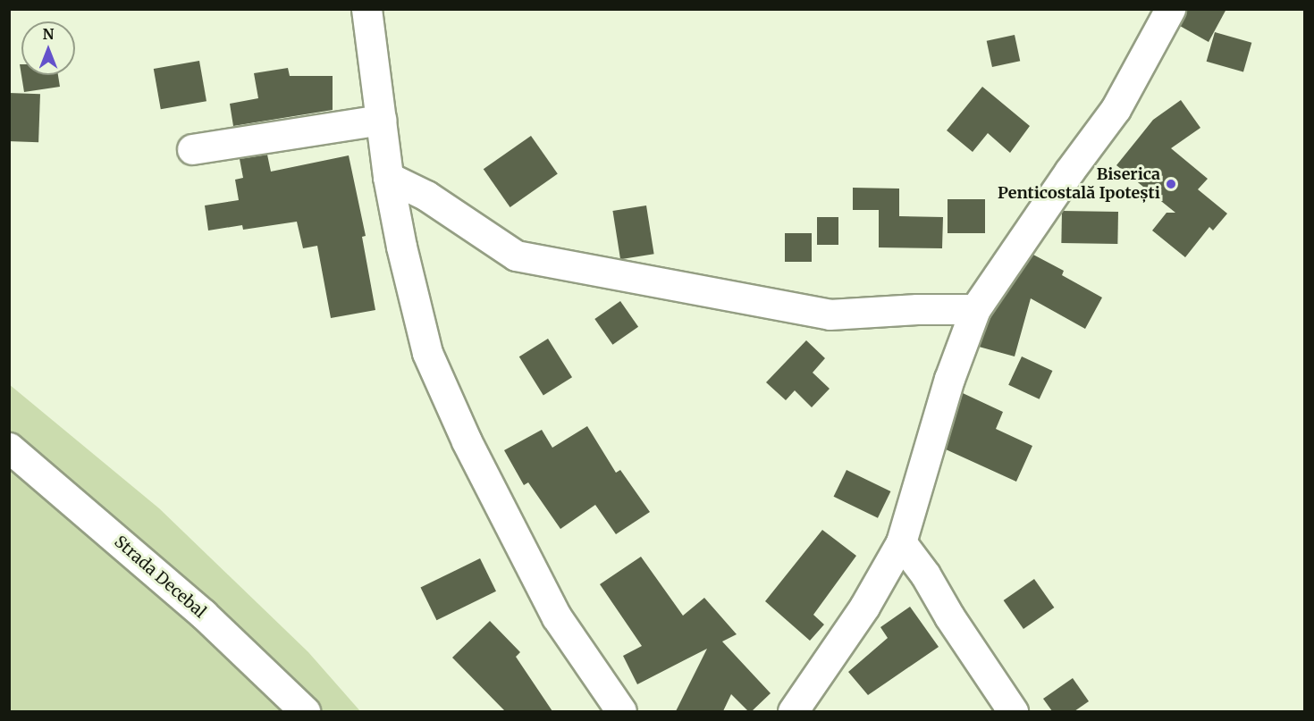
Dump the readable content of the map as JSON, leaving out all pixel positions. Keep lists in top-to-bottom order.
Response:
{
  "streets": {
    "street": ["Strada Decebal"]
  },
  "places": ["Biserica Penticostală Ipotești"],
  "north": "top"
}
